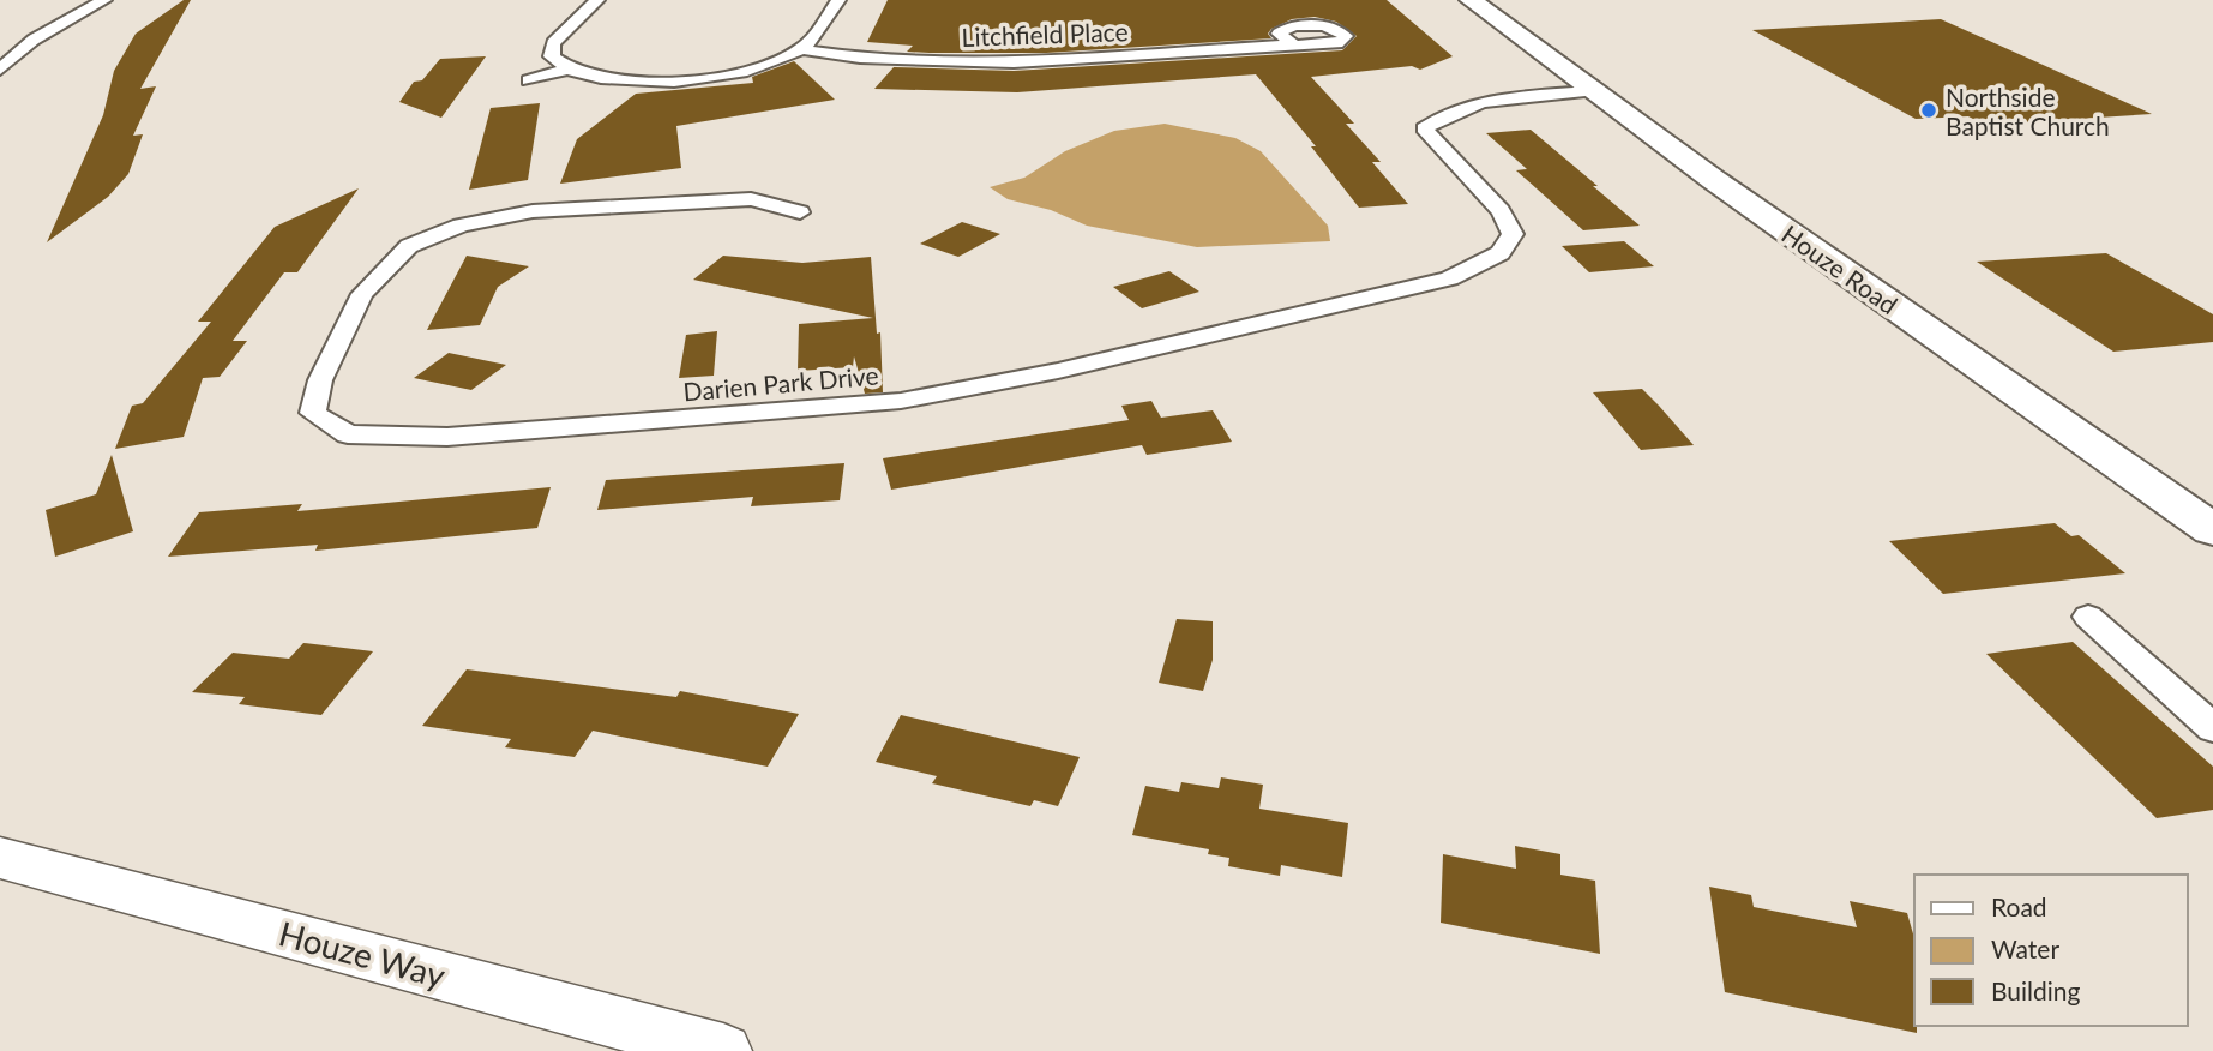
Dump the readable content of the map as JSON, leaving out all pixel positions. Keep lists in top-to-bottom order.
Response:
{
  "streets": {
    "main road": ["Houze Road"],
    "street": ["Litchfield Place", "Darien Park Drive", "Houze Way"]
  },
  "crossings": [
    ["Houze Road", "Darien Park Drive"]
  ],
  "places": ["Northside Baptist Church"],
  "legend": ["Road", "Water", "Building"]
}
